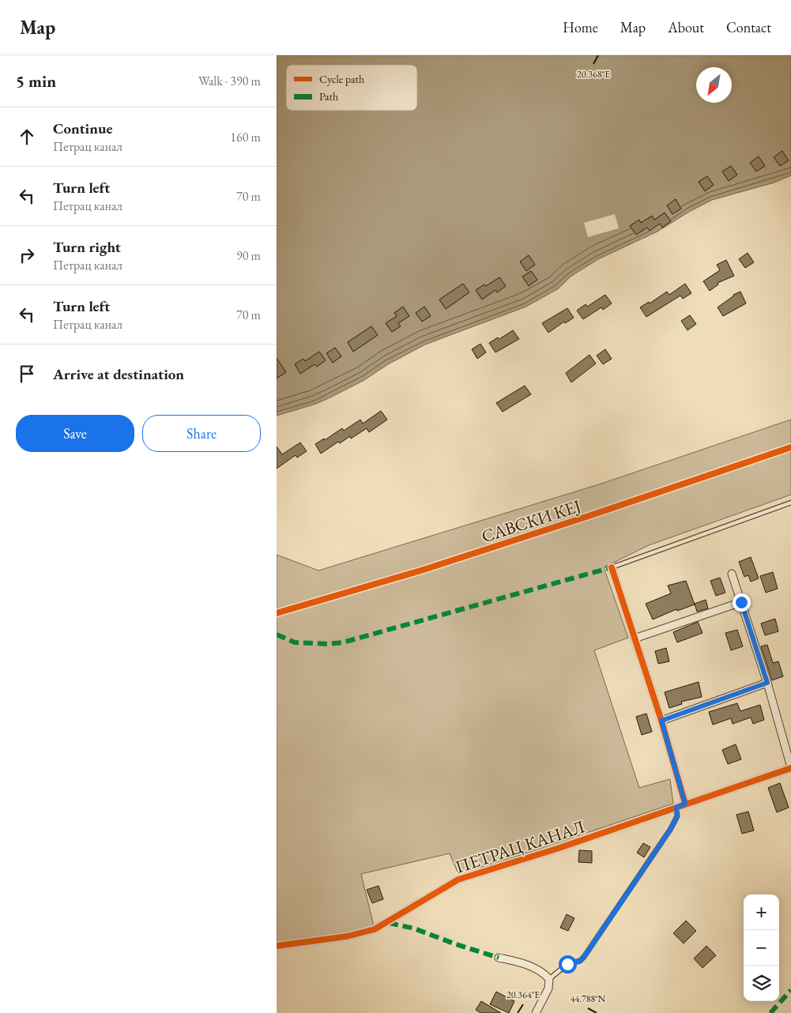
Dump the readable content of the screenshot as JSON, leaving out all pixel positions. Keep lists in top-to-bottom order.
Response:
{
  "streets": {
    "street": ["ПЕТРАЦ КАНАЛ"],
    "lane": ["САВСКИ КЕЈ"]
  },
  "legend": ["Cycle path", "Path"],
  "north": "bottom left",
  "page": {
    "header": "Map",
    "nav": [
      "Home",
      "Map",
      "About",
      "Contact"
    ],
    "heading": ["5 min", "Walk · 390 m"],
    "list": [
      ["Continue", "Петрац канал", "160 m"],
      ["Turn left", "Петрац канал", "70 m"],
      ["Turn right", "Петрац канал", "90 m"],
      ["Turn left", "Петрац канал", "70 m"],
      "Arrive at destination"
    ],
    "buttons": ["Save", "Share"],
    "map_buttons": ["+", "−"]
  },
  "coordinates": ["20.368°E", "20.364°E", "44.788°N"]
}
